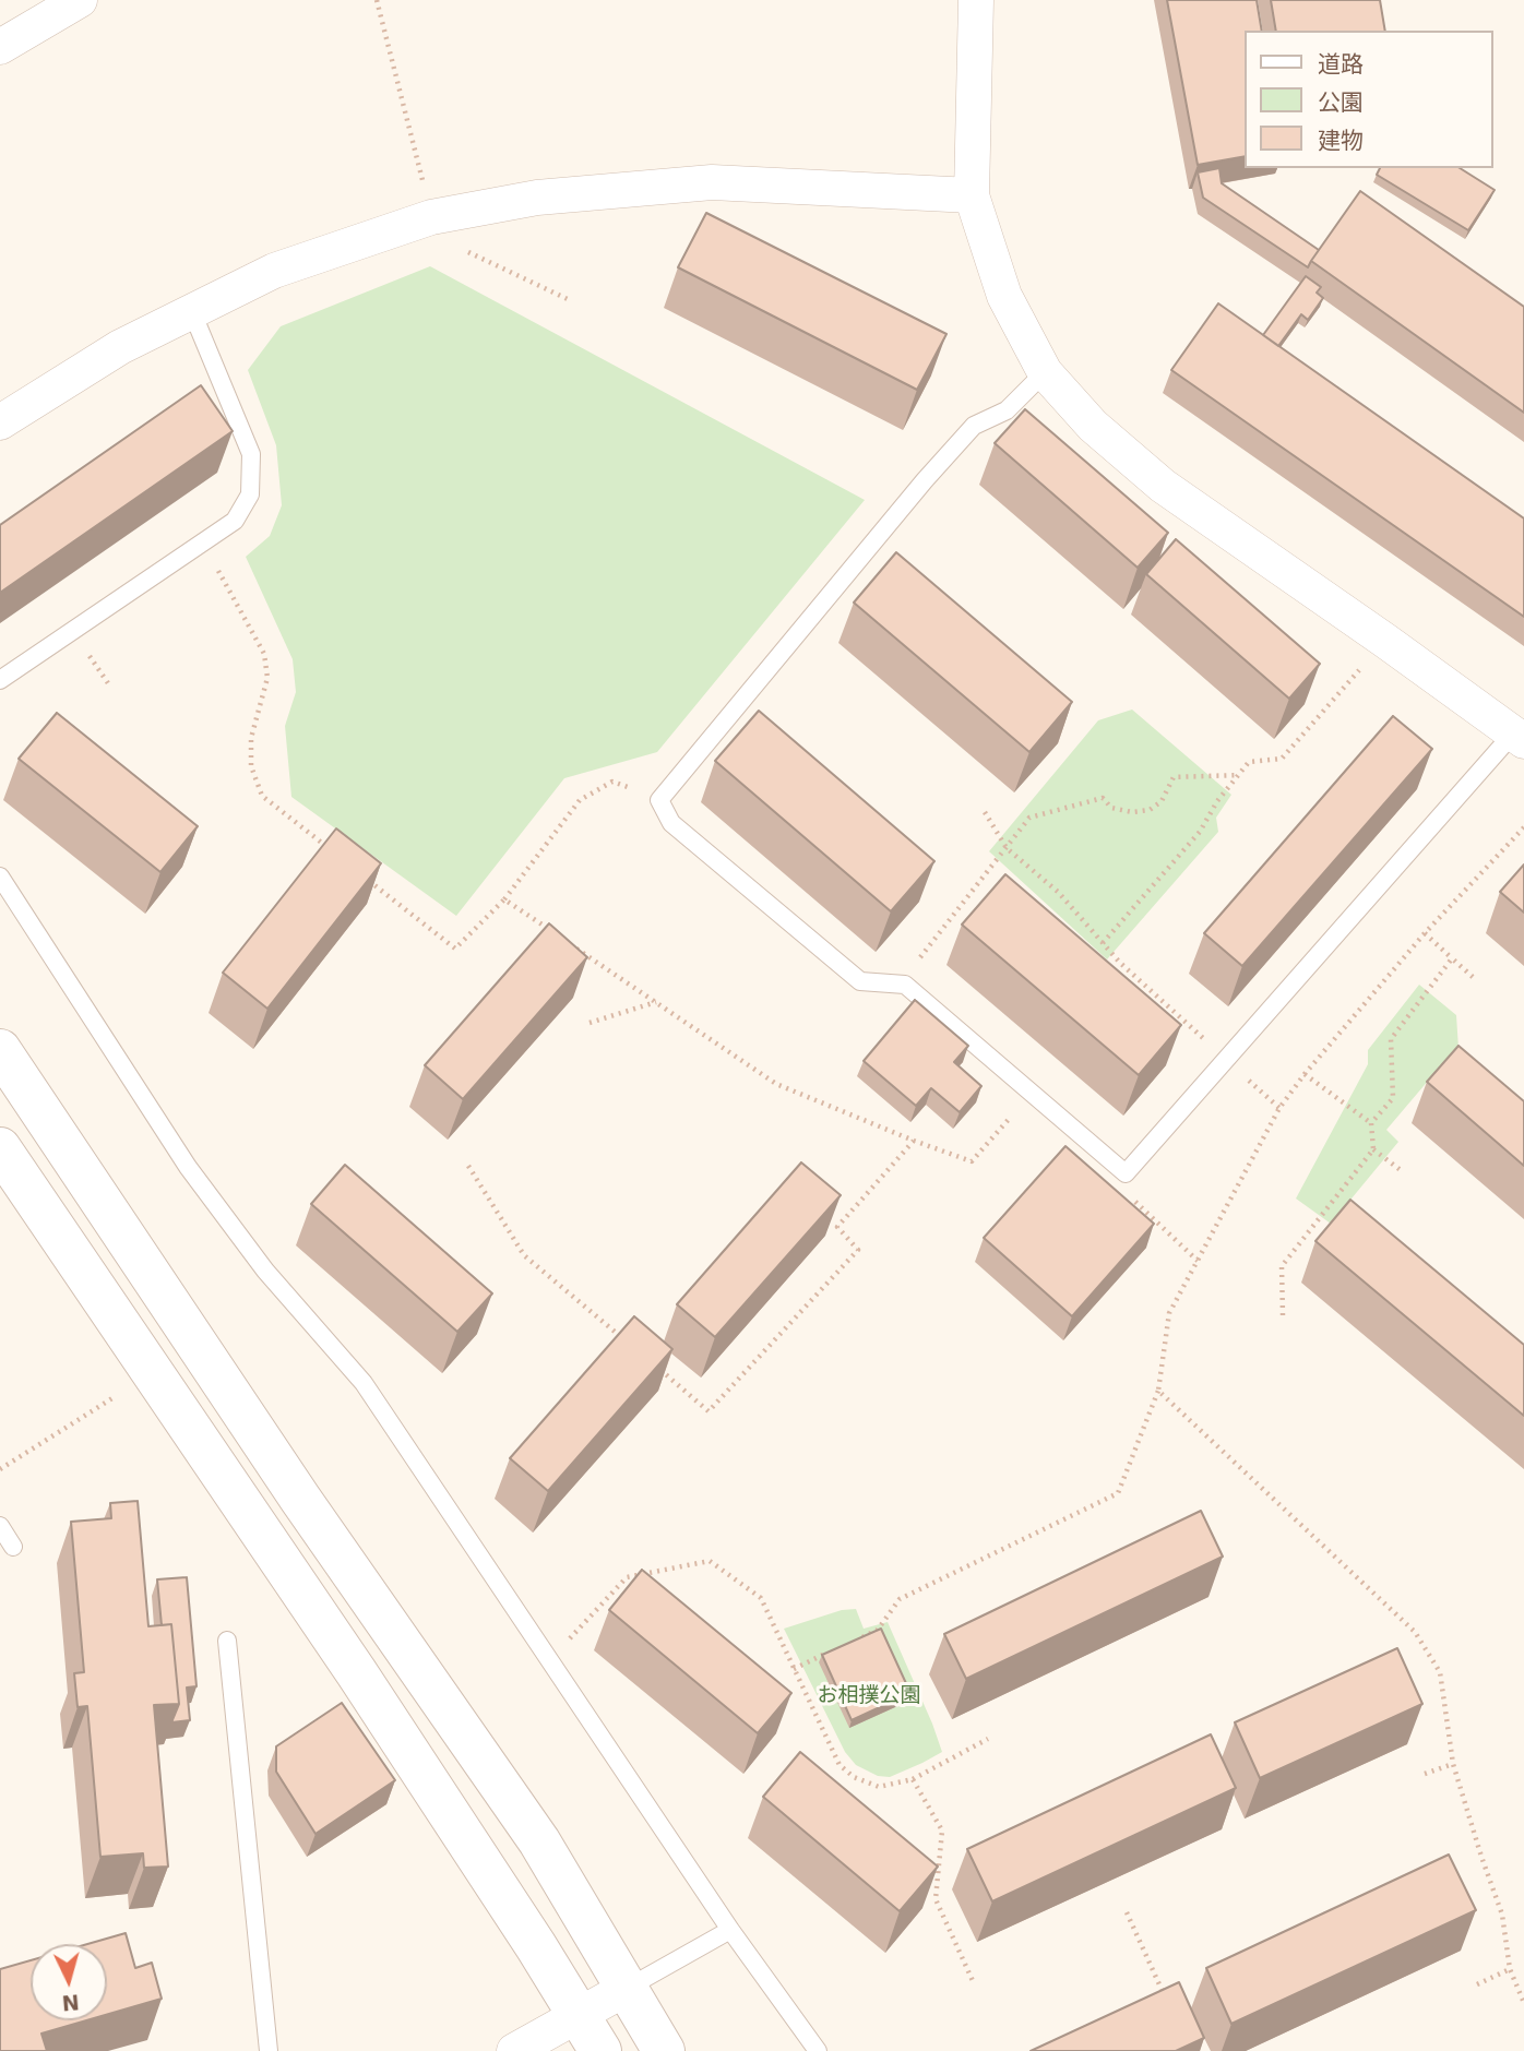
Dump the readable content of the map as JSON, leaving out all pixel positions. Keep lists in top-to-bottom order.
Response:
{
  "parks": ["お相撲公園"],
  "legend": ["道路", "公園", "建物"],
  "north": "bottom"
}
